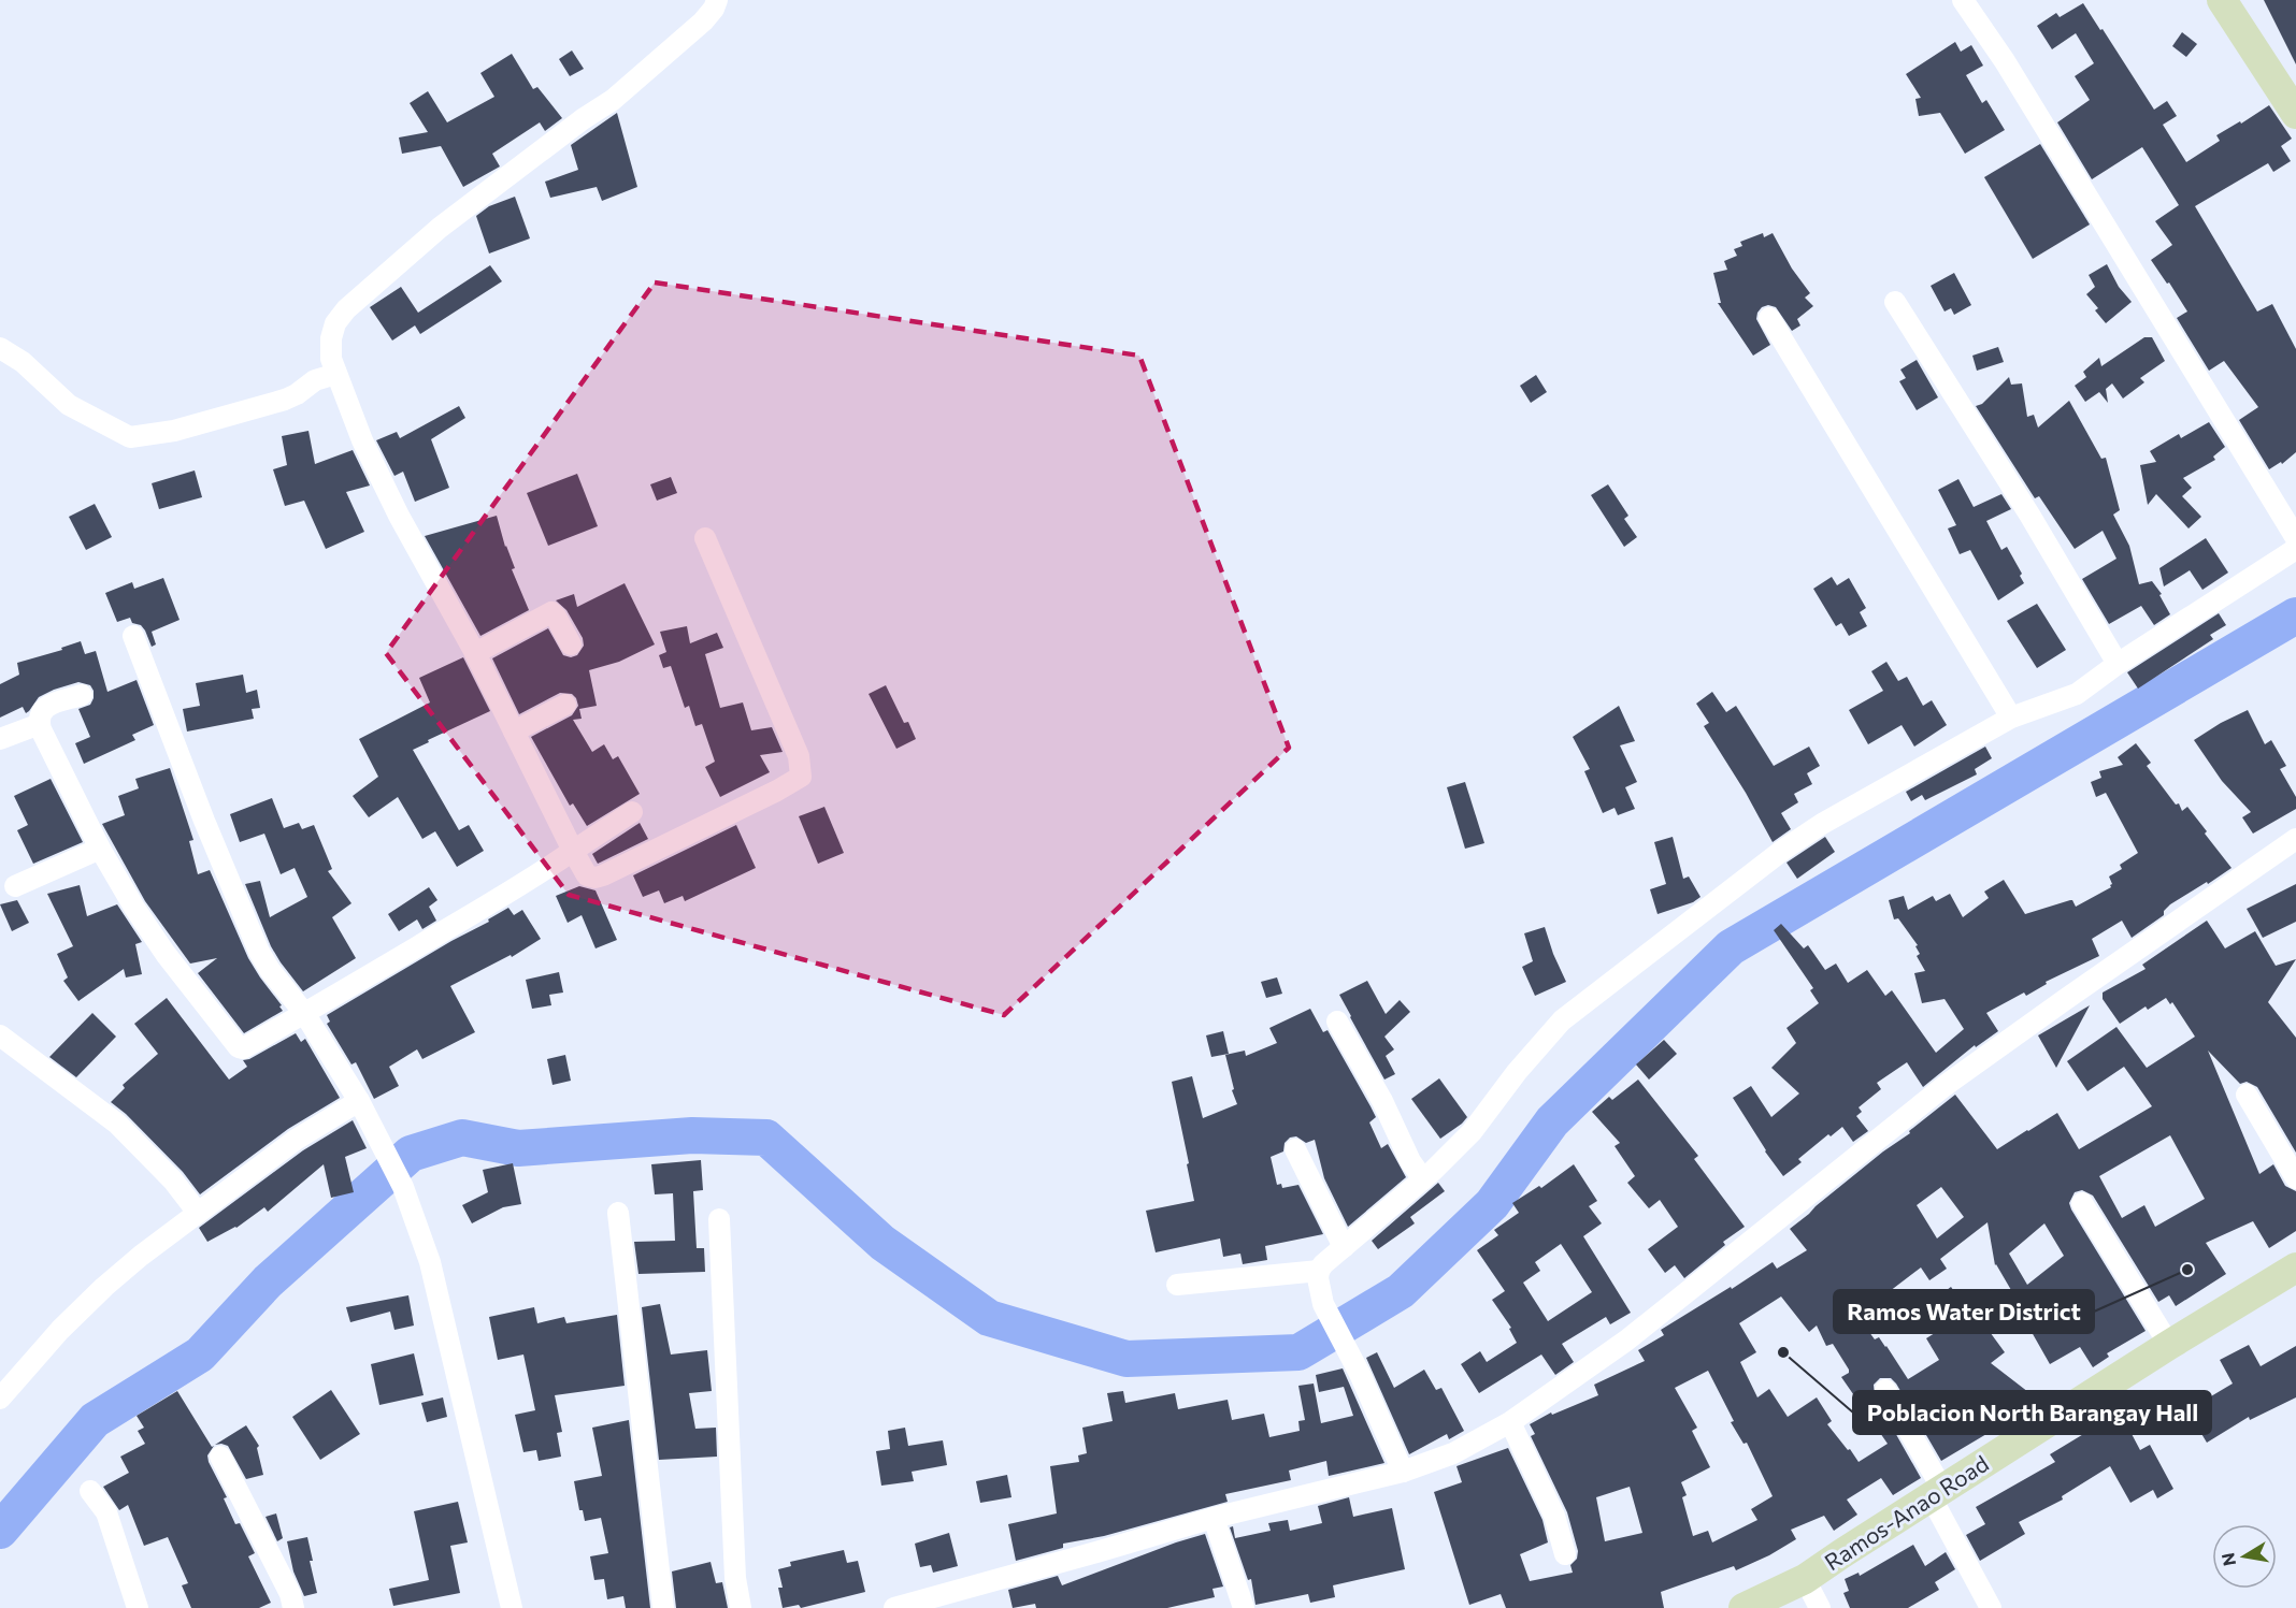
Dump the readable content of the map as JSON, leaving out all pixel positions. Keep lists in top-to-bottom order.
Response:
{
  "streets": {
    "main road": ["Ramos-Anao Road"]
  },
  "places": ["Ramos Water District", "Poblacion North Barangay Hall"],
  "north": "left"
}
